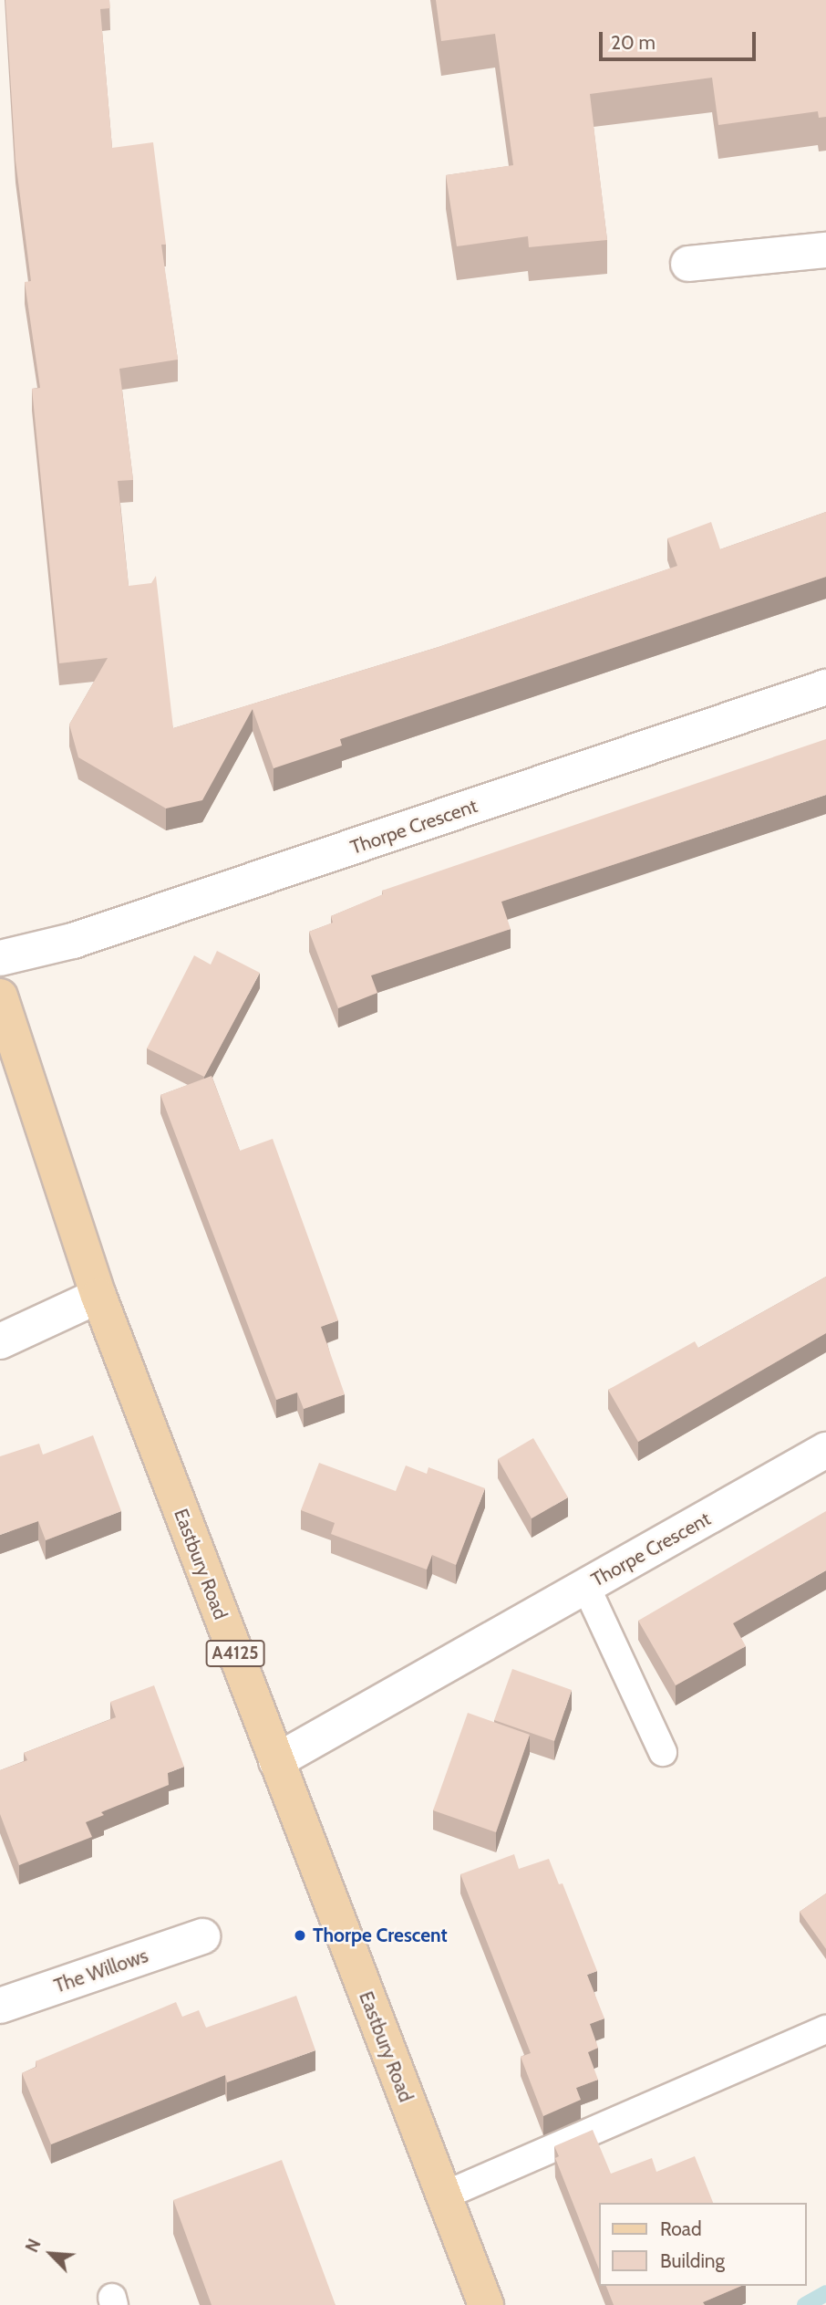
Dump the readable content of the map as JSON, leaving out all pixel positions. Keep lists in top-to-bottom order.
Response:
{
  "streets": {
    "main road": ["Eastbury Road", "A4125"],
    "street": ["Thorpe Crescent", "The Willows"]
  },
  "crossings": [
    ["Thorpe Crescent", "Eastbury Road"]
  ],
  "places": ["Thorpe Crescent"],
  "legend": ["Road", "Building"],
  "scale_bar": "20 m",
  "north": "top left"
}
